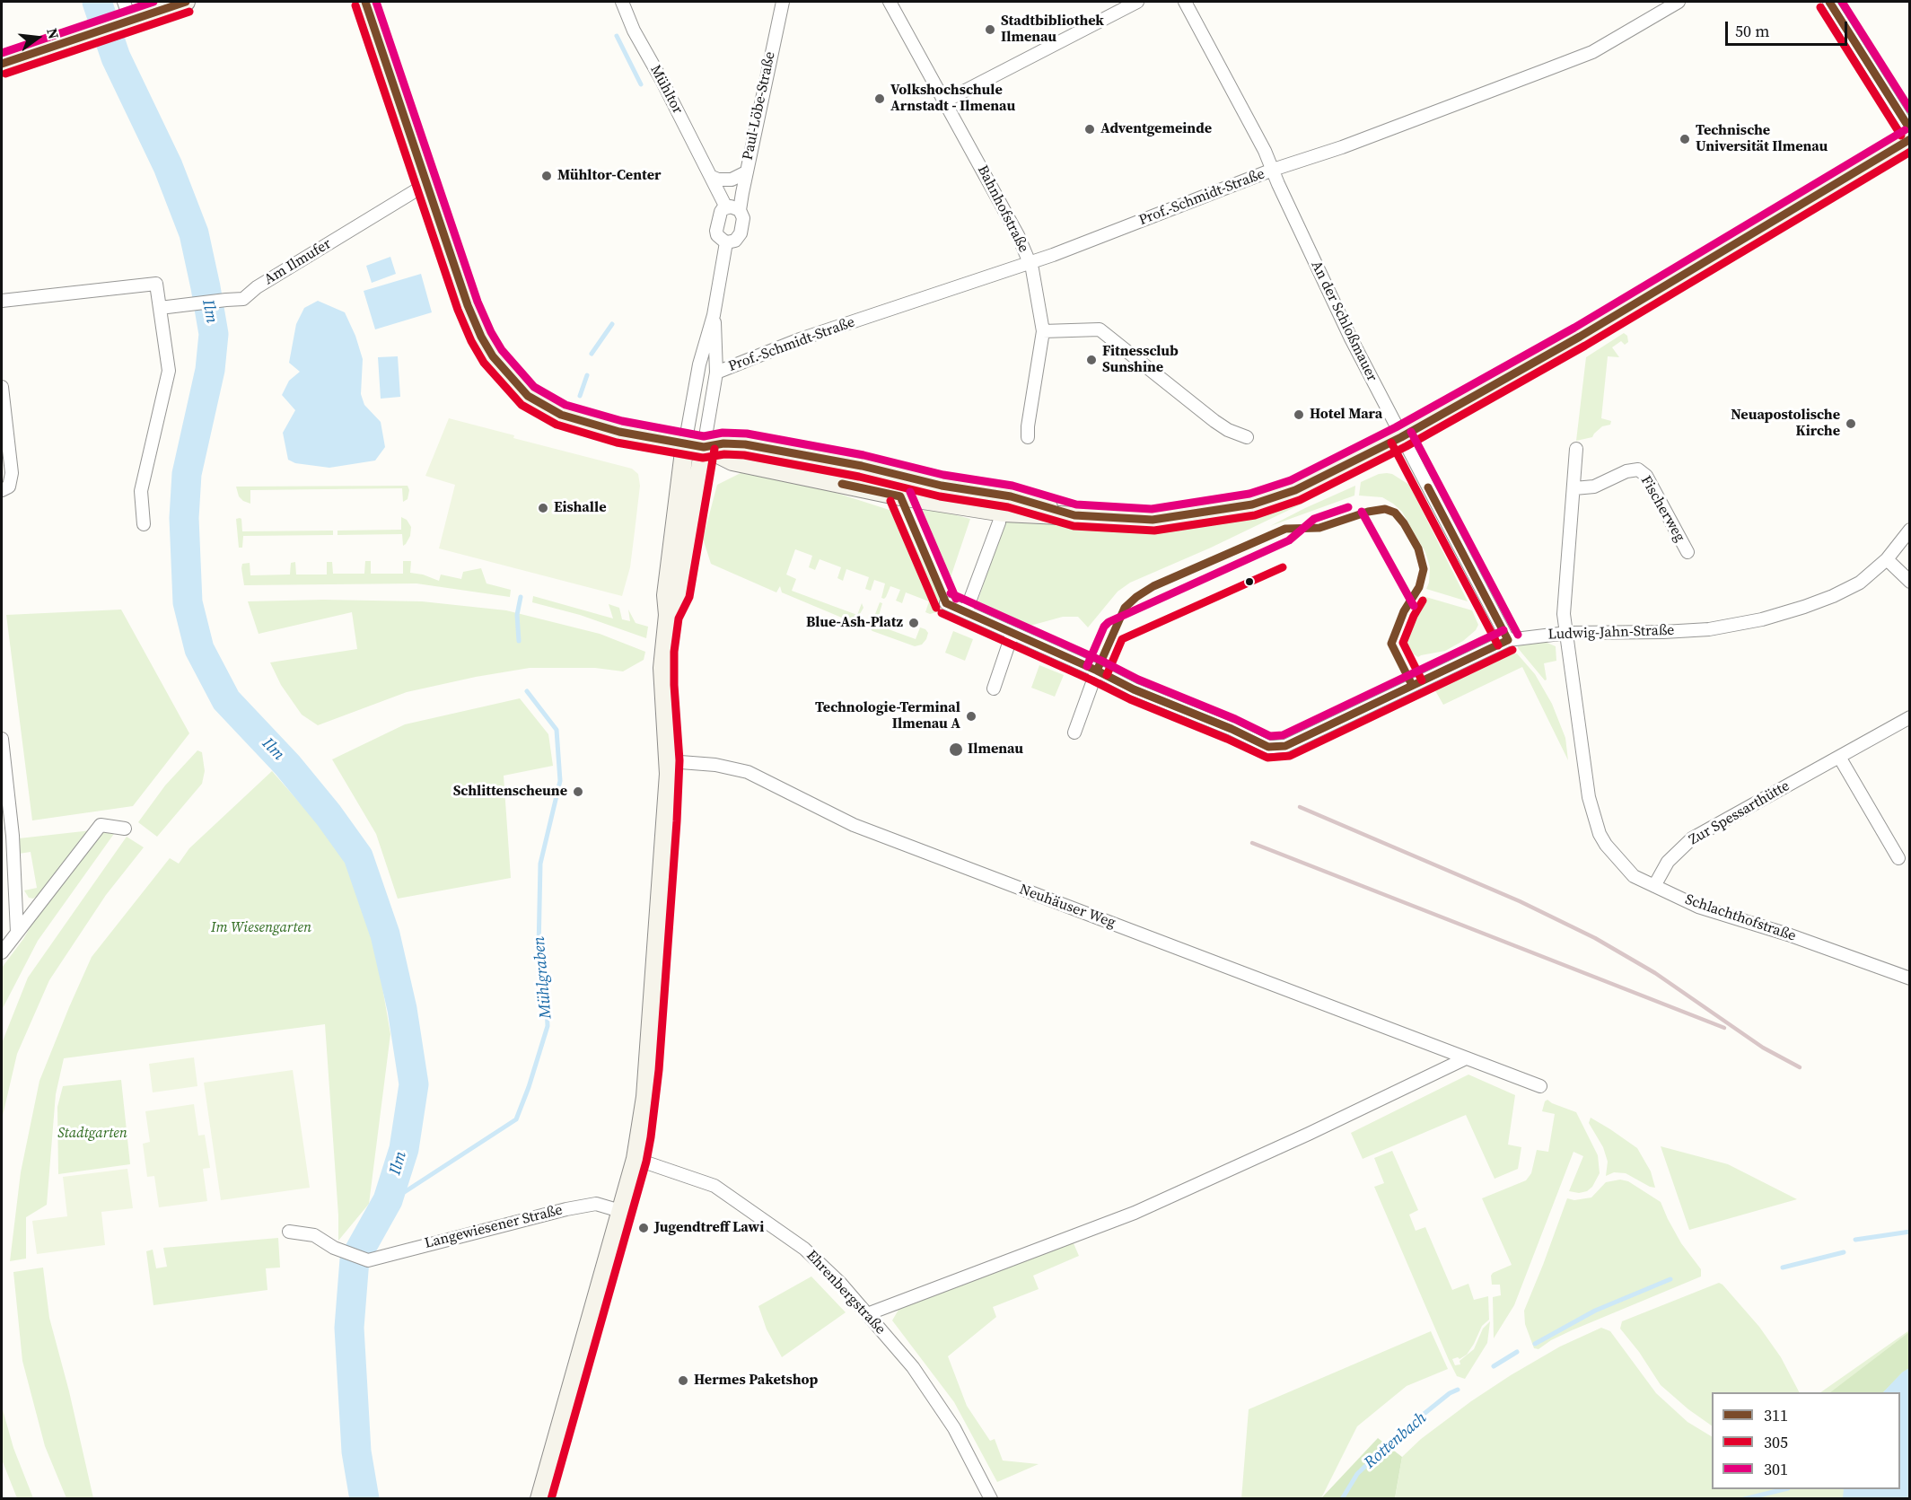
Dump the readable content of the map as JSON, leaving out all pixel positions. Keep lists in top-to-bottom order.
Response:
{
  "streets": {
    "street": [
      "Mühltor",
      "Paul-Löbe-Straße",
      "Prof.-Schmidt-Straße",
      "Bahnhofstraße",
      "Am Ilmufer",
      "An der Schloßmauer",
      "Fischerweg",
      "Ludwig-Jahn-Straße",
      "Zur Spessarthütte",
      "Neuhäuser Weg",
      "Schlachthofstraße",
      "Langewiesener Straße",
      "Ehrenbergstraße"
    ]
  },
  "crossings": [
    ["Mühltor", "Paul-Löbe-Straße"],
    ["Prof.-Schmidt-Straße", "Bahnhofstraße"],
    ["Prof.-Schmidt-Straße", "An der Schloßmauer"],
    ["An der Schloßmauer", "Ludwig-Jahn-Straße"],
    ["Ludwig-Jahn-Straße", "Schlachthofstraße"],
    ["Zur Spessarthütte", "Schlachthofstraße"]
  ],
  "water": ["Ilm", "Mühlgraben", "Rottenbach"],
  "parks": ["Im Wiesengarten", "Stadtgarten"],
  "places": [
    "Stadtbibliothek Ilmenau",
    "Volkshochschule Arnstadt - Ilmenau",
    "Adventgemeinde",
    "Technische Universität Ilmenau",
    "Mühltor-Center",
    "Fitnessclub Sunshine",
    "Hotel Mara",
    "Neuapostolische Kirche",
    "Eishalle",
    "Blue-Ash-Platz",
    "Technologie-Terminal Ilmenau A",
    "Ilmenau",
    "Schlittenscheune",
    "Jugendtreff Lawi",
    "Hermes Paketshop"
  ],
  "lines": ["transit line 311", "transit line 301", "transit line 305"],
  "legend": ["311", "305", "301"],
  "scale_bar": "50 m",
  "north": "right"
}
